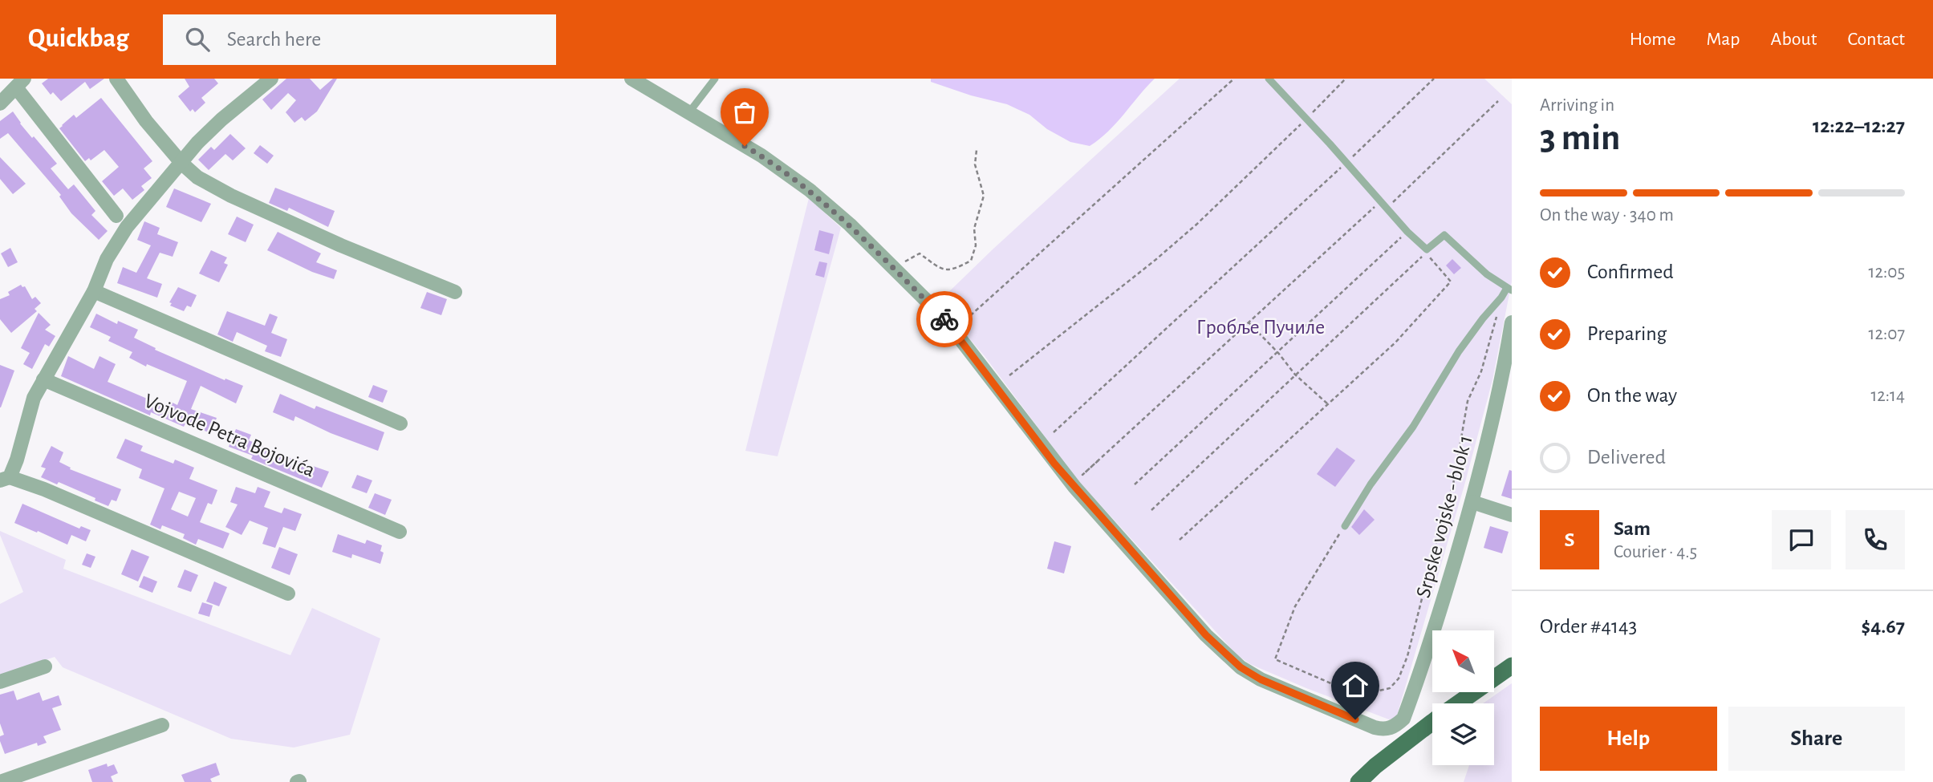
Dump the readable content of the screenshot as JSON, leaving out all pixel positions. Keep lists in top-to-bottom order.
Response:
{
  "streets": {
    "street": ["Vojvode Petra Bojovića", "Srpske vojske - blok 1"]
  },
  "parks": ["Гробље Пучиле"],
  "north": "top left",
  "page": {
    "header": "Quickbag",
    "search": "Search here",
    "nav": [
      "Home",
      "Map",
      "About",
      "Contact"
    ],
    "heading": ["3 min", "Arriving in", "12:22–12:27"],
    "panel": [
      "Sam",
      "Courier · 4.5",
      "Order #4143",
      "$4.67"
    ],
    "bar": "On the way · 340 m",
    "list": [
      ["Confirmed", "12:05"],
      ["Preparing", "12:07"],
      ["On the way", "12:14"],
      "Delivered"
    ],
    "round": "S",
    "buttons": ["Help", "Share"]
  }
}
